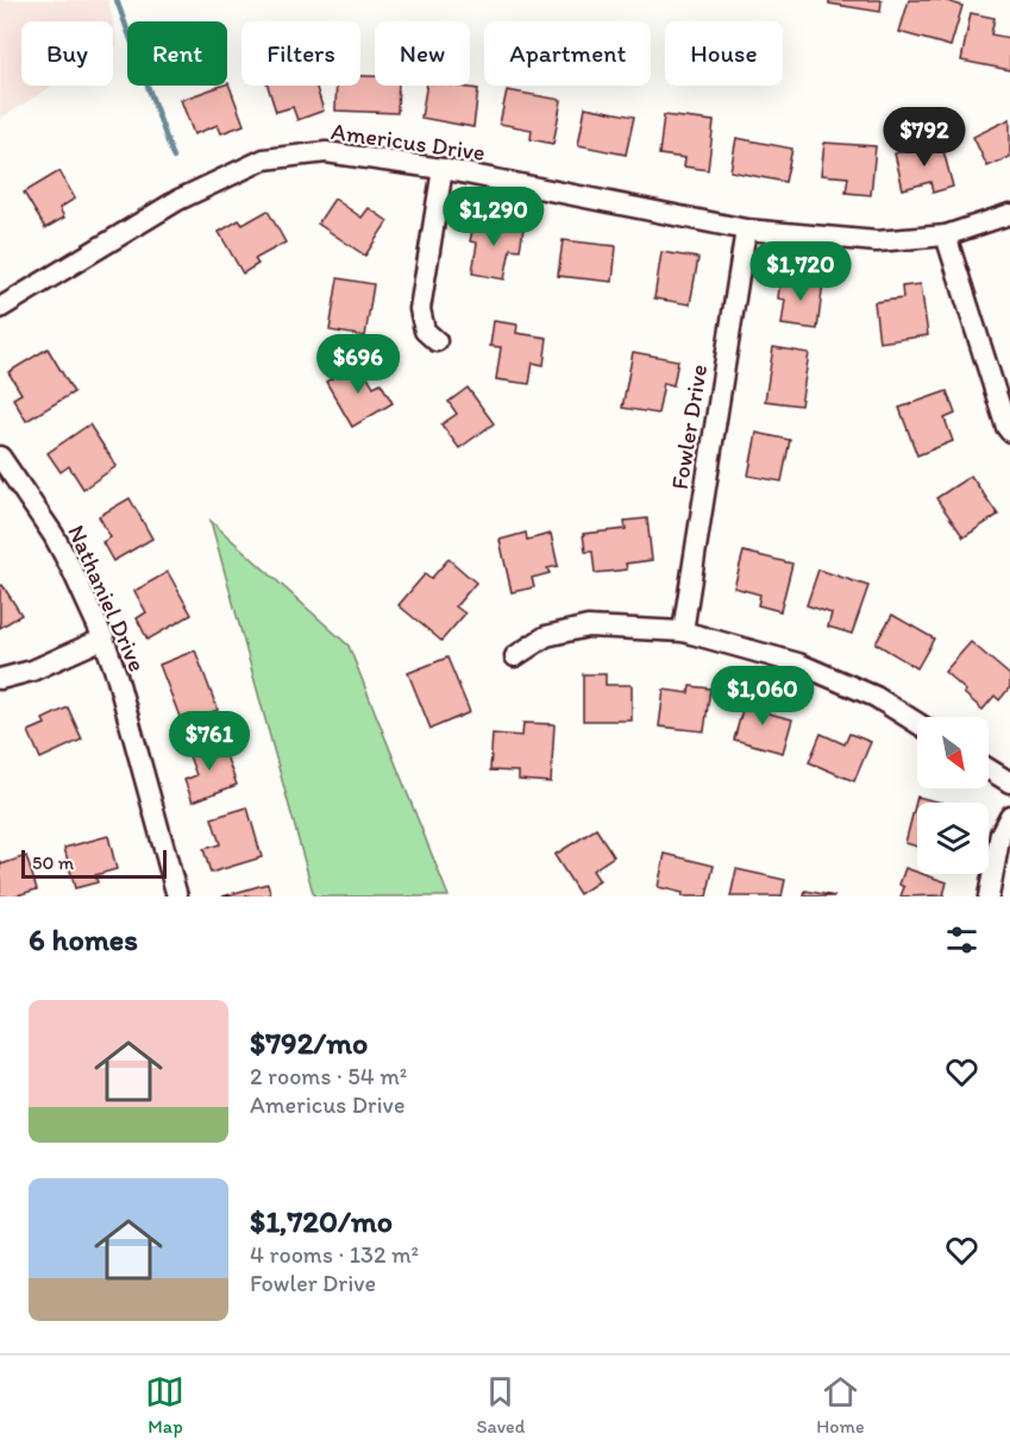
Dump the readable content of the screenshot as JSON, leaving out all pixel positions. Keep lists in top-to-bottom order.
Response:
{
  "streets": {
    "street": ["Americus Drive", "Fowler Drive", "Nathaniel Drive"]
  },
  "crossings": [
    ["Americus Drive", "Fowler Drive"]
  ],
  "scale_bar": "50 m",
  "north": "bottom right",
  "page": {
    "chip": [
      "Buy",
      "Rent",
      "Filters",
      "New",
      "Apartment",
      "House"
    ],
    "price": [
      "$792",
      "$1,290",
      "$1,720",
      "$696",
      "$1,060",
      "$761"
    ],
    "scale": "50 m",
    "heading": "6 homes",
    "list": [
      {
        "name": "$792/mo",
        "note": "2 rooms · 54 m² · Americus Drive"
      },
      {
        "name": "$1,720/mo",
        "note": "4 rooms · 132 m² · Fowler Drive"
      }
    ],
    "tabs": ["Map", "Saved", "Home"]
  }
}
